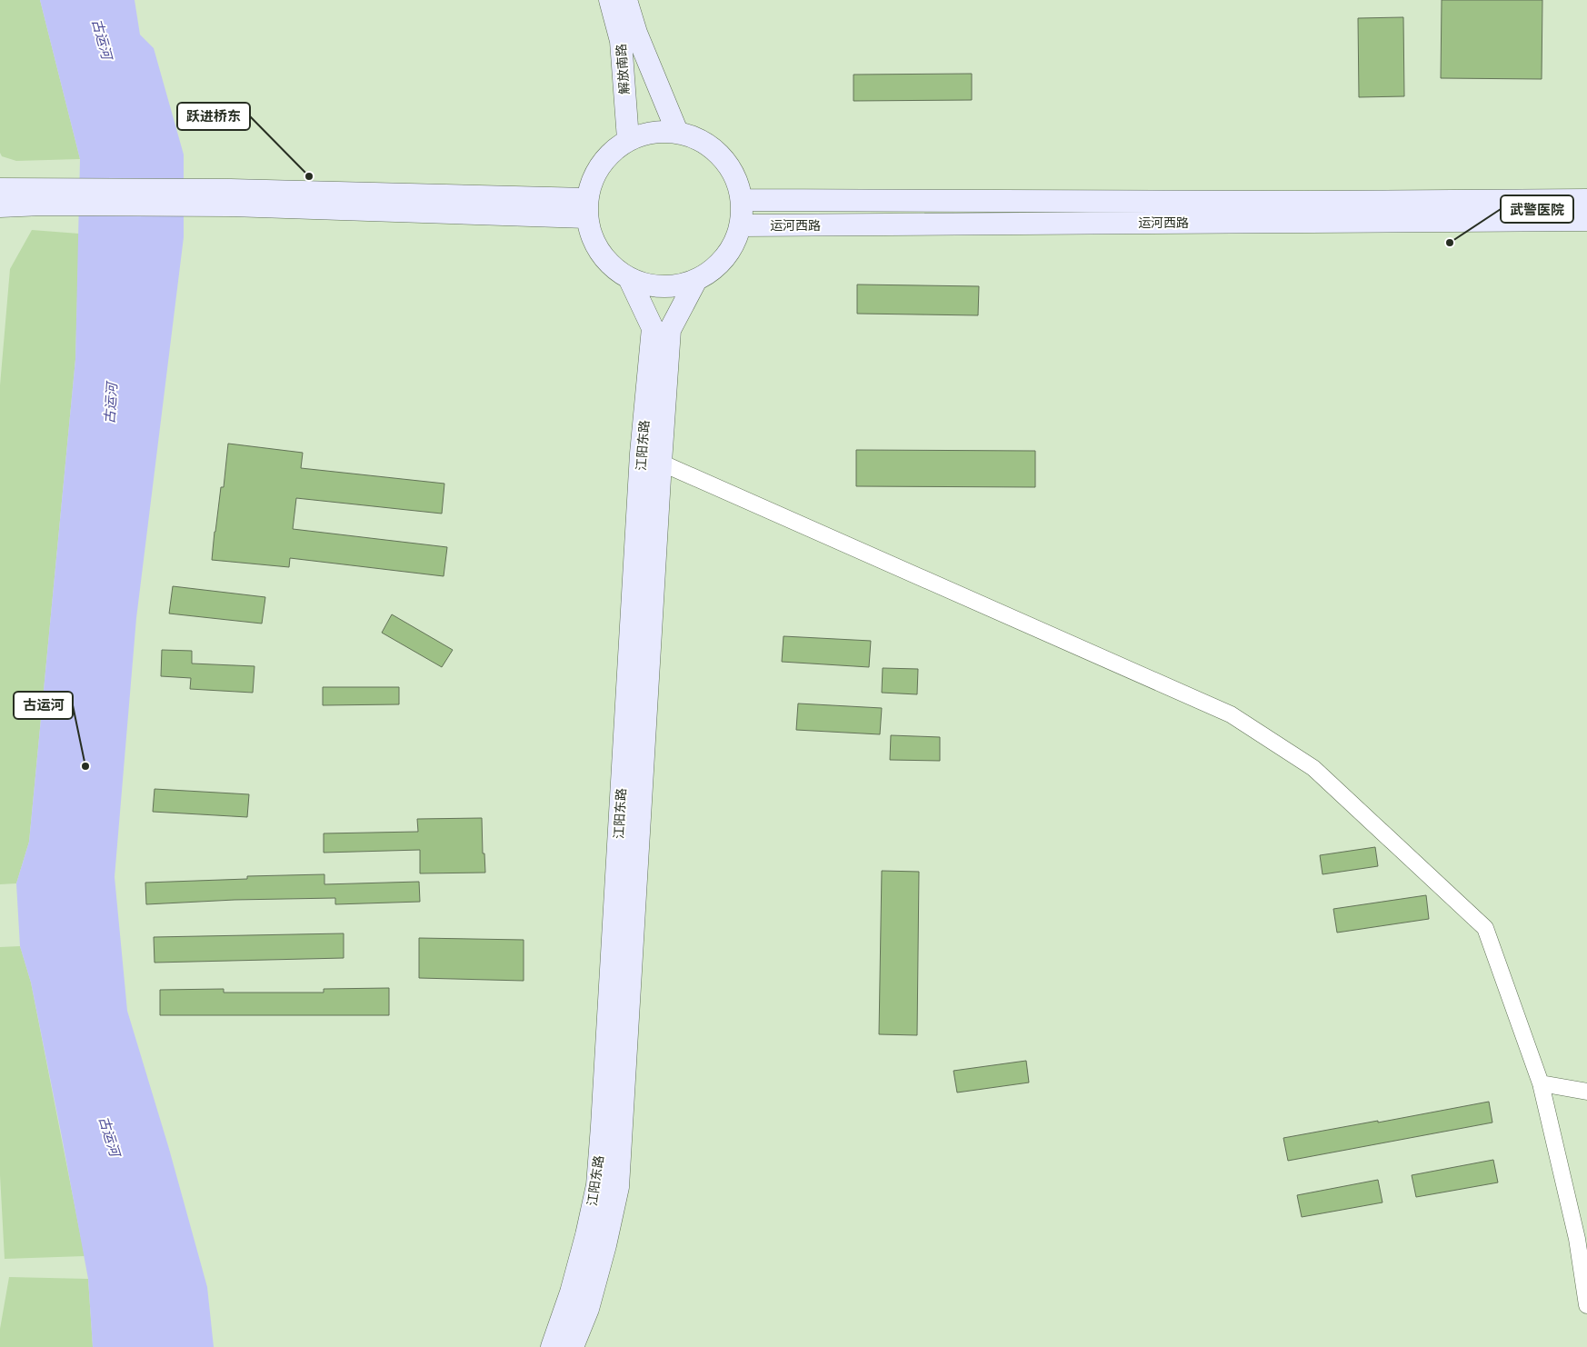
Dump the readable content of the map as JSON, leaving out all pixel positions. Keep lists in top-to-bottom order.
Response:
{
  "streets": {
    "main road": ["解放南路", "运河西路", "江阳东路"]
  },
  "crossings": [
    ["解放南路", "运河西路"],
    ["解放南路", "江阳东路"],
    ["运河西路", "江阳东路"]
  ],
  "water": ["古运河"],
  "places": ["跃进桥东", "武警医院", "古运河"]
}
